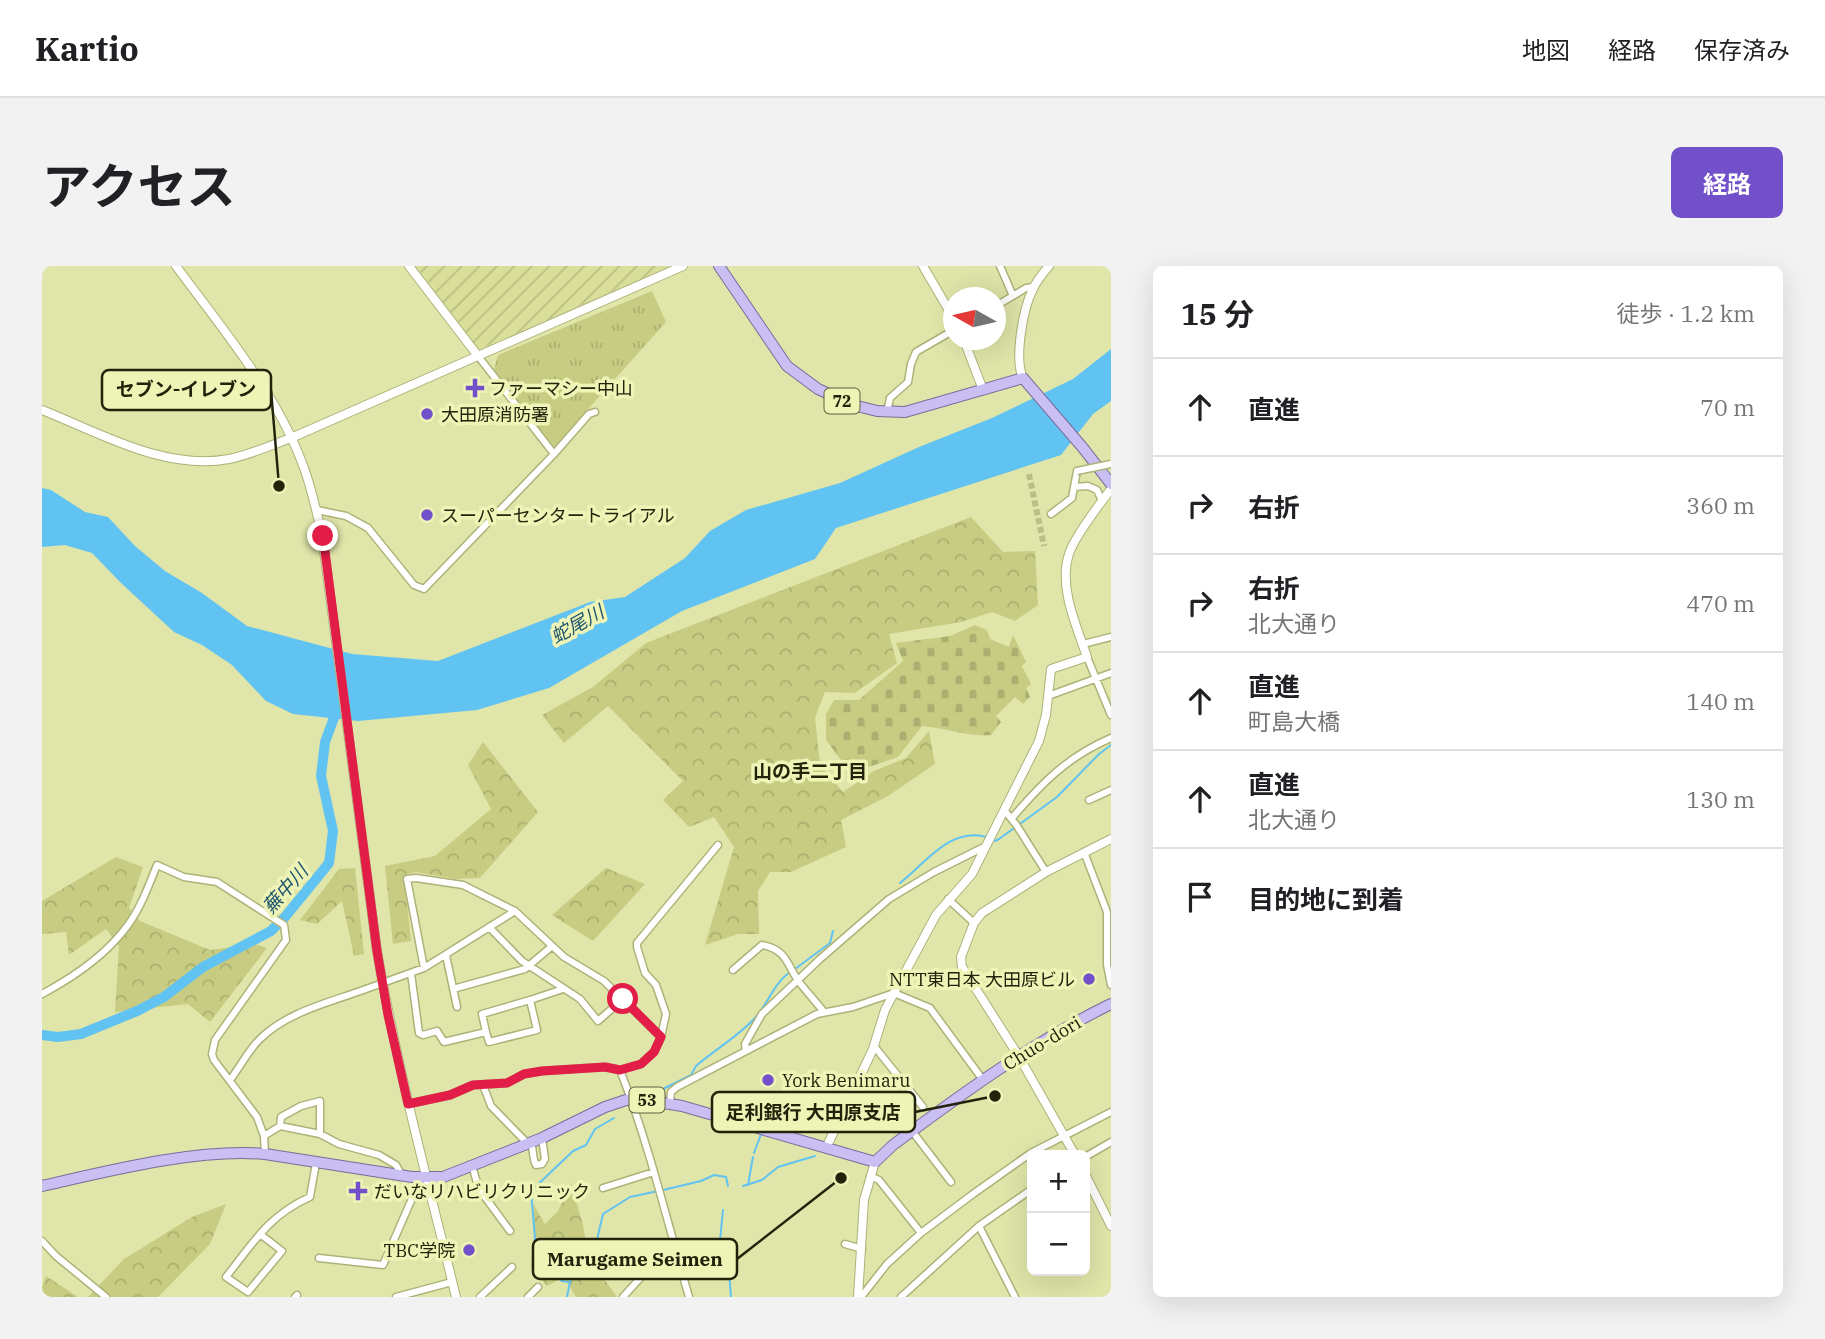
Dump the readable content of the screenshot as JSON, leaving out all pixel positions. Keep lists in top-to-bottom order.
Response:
{
  "streets": {
    "main road": ["72", "Chuo-dori", "53"]
  },
  "crossings": [
    ["Chuo-dori", "53"]
  ],
  "districts": ["山の手二丁目"],
  "water": ["蛇尾川", "蕪中川"],
  "places": {
    "health": ["ファーマシー中山", "だいなリハビリクリニック"],
    "other": [
      "大田原消防署",
      "セブン-イレブン",
      "スーパーセンタートライアル",
      "NTT東日本 大田原ビル",
      "York Benimaru",
      "足利銀行 大田原支店",
      "Marugame Seimen",
      "TBC学院"
    ]
  },
  "north": "left",
  "page": {
    "header": "Kartio",
    "nav": ["地図", "経路", "保存済み"],
    "title": "アクセス",
    "buttons": "経路",
    "heading": ["15 分", "徒歩 · 1.2 km"],
    "list": [
      ["直進", "70 m"],
      ["右折", "360 m"],
      ["右折", "北大通り", "470 m"],
      ["直進", "町島大橋", "140 m"],
      ["直進", "北大通り", "130 m"],
      "目的地に到着"
    ],
    "map_buttons": ["+", "−"]
  }
}
